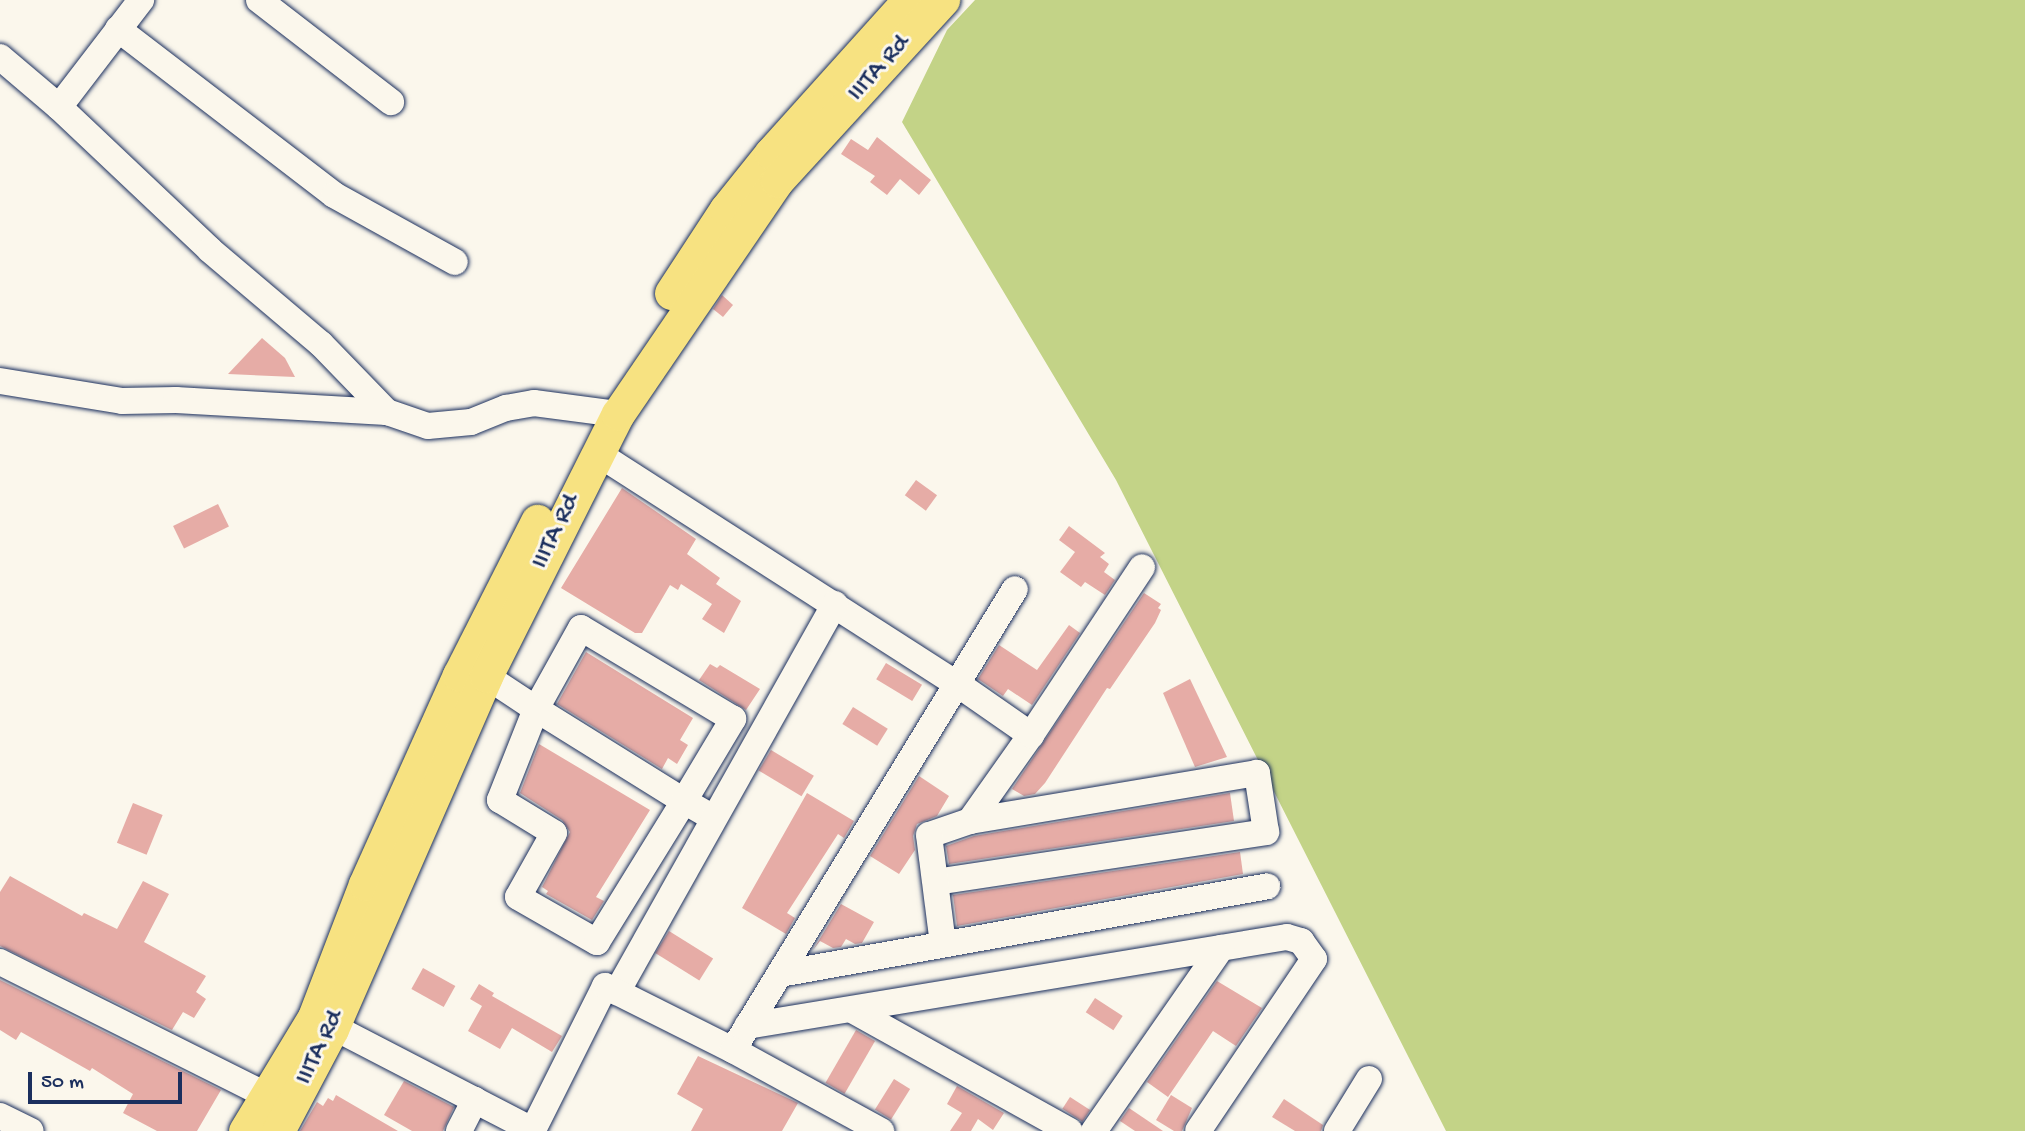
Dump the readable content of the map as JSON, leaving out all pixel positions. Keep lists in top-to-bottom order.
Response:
{
  "streets": {
    "main road": ["IIITA Rd"]
  },
  "scale_bar": "50 m"
}
